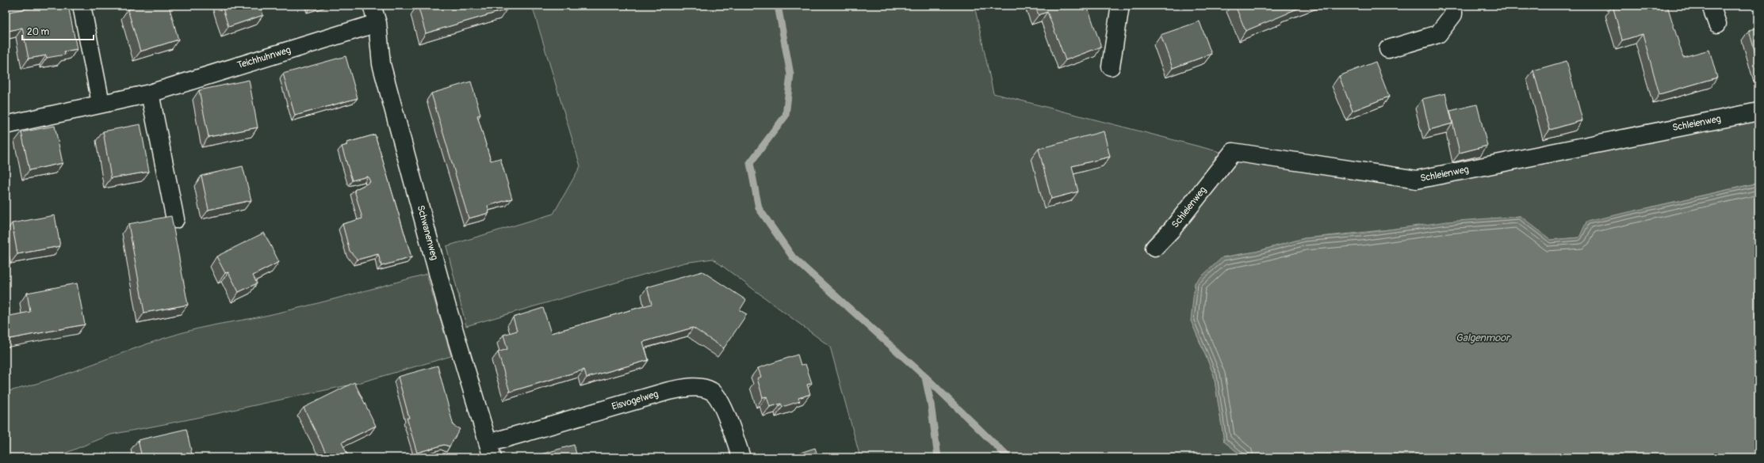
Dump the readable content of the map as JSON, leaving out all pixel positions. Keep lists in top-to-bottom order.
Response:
{
  "streets": {
    "street": [
      "Teichhuhnweg",
      "Schleienweg",
      "Schwanenweg",
      "Eisvogelweg"
    ]
  },
  "crossings": [
    ["Teichhuhnweg", "Schwanenweg"],
    ["Schwanenweg", "Eisvogelweg"]
  ],
  "water": ["Galgenmoor"],
  "scale_bar": "20 m"
}
